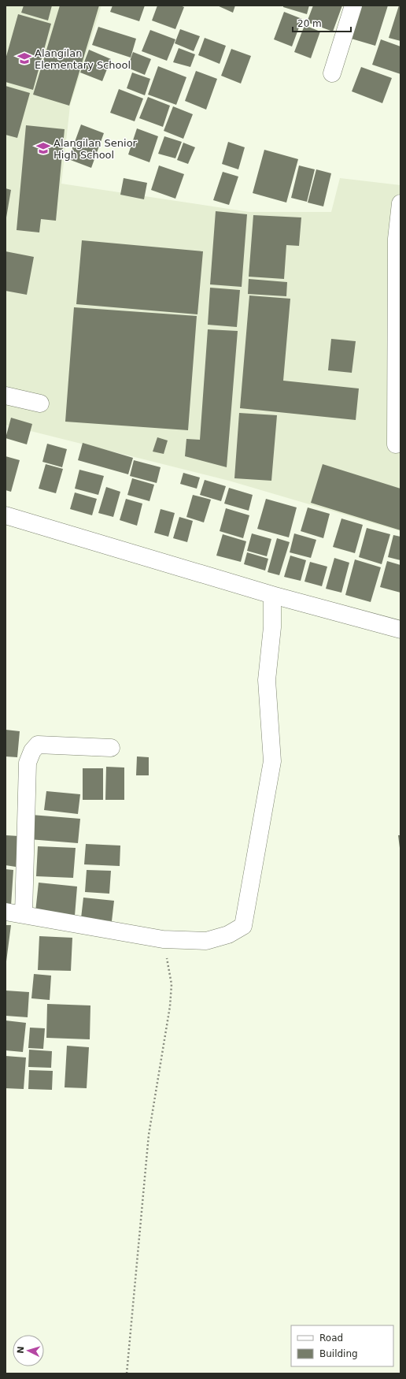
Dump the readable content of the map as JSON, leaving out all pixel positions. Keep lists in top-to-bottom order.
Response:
{
  "places": {
    "school or university": ["Alangilan Elementary School", "Alangilan Senior High School"]
  },
  "legend": ["Road", "Building"],
  "scale_bar": "20 m",
  "north": "left"
}
